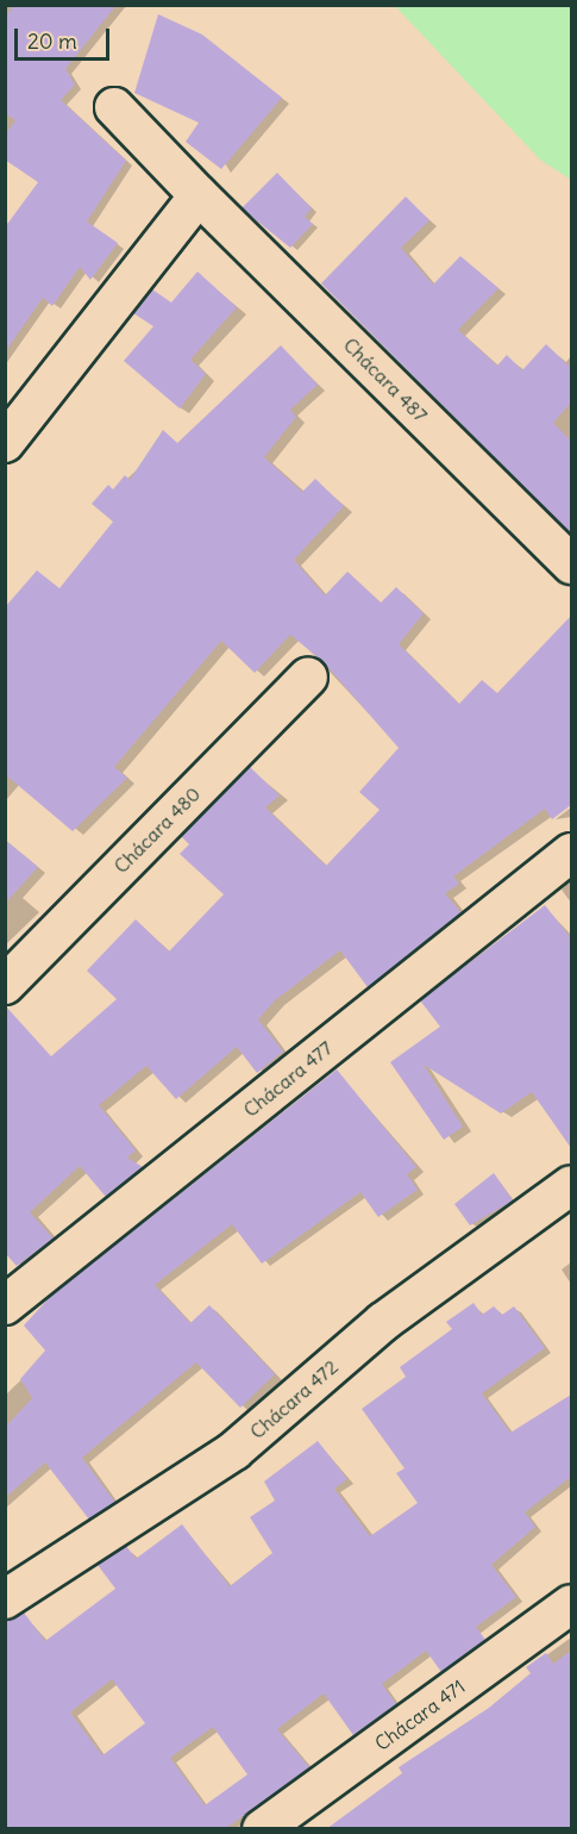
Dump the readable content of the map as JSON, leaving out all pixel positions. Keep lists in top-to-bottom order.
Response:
{
  "streets": {
    "street": [
      "Chácara 487",
      "Chácara 480",
      "Chácara 477",
      "Chácara 472",
      "Chácara 471"
    ]
  },
  "scale_bar": "20 m"
}
